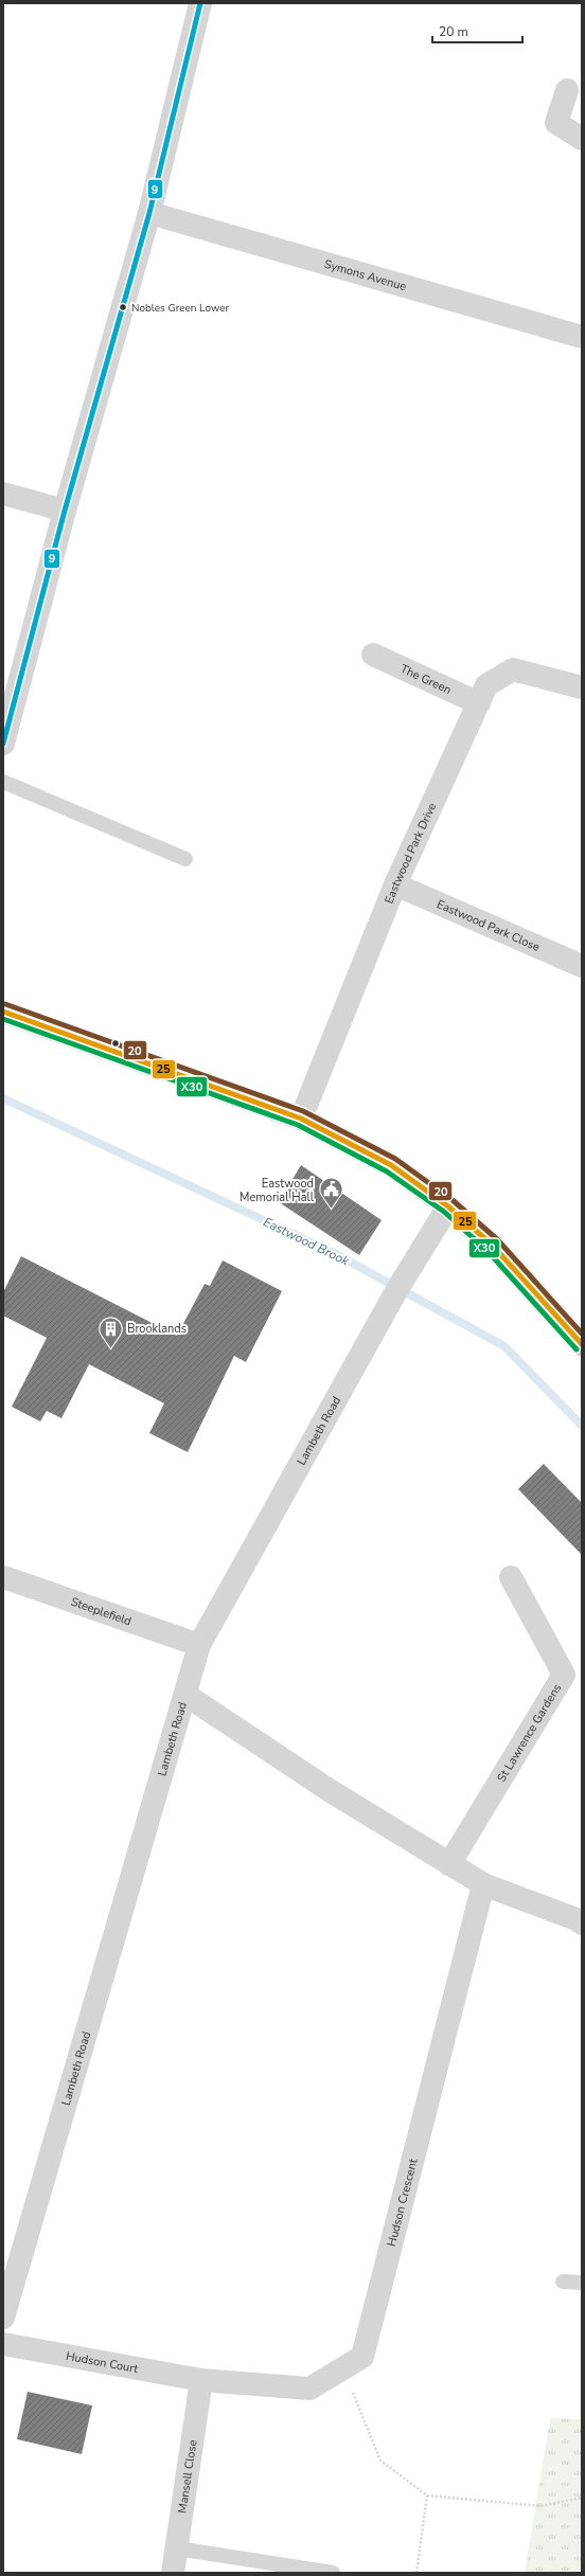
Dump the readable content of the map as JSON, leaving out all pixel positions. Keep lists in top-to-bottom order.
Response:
{
  "streets": {
    "street": [
      "Symons Avenue",
      "The Green",
      "Eastwood Park Drive",
      "Eastwood Park Close",
      "Lambeth Road",
      "Steeplefield",
      "St Lawrence Gardens",
      "Hudson Crescent",
      "Hudson Court",
      "Mansell Close"
    ]
  },
  "crossings": [
    ["The Green", "Eastwood Park Drive"],
    ["Eastwood Park Drive", "Eastwood Park Close"],
    ["Lambeth Road", "Steeplefield"],
    ["Hudson Crescent", "Hudson Court"],
    ["Hudson Crescent", "Mansell Close"],
    ["Hudson Court", "Mansell Close"]
  ],
  "water": ["Eastwood Brook"],
  "places": {
    "other": ["Nobles Green Lower"],
    "public building": ["Eastwood Memorial Hall"],
    "building": ["Brooklands"]
  },
  "lines": [
    "transit line 9",
    "transit line 20",
    "transit line 25",
    "transit line X30"
  ],
  "scale_bar": "20 m"
}
